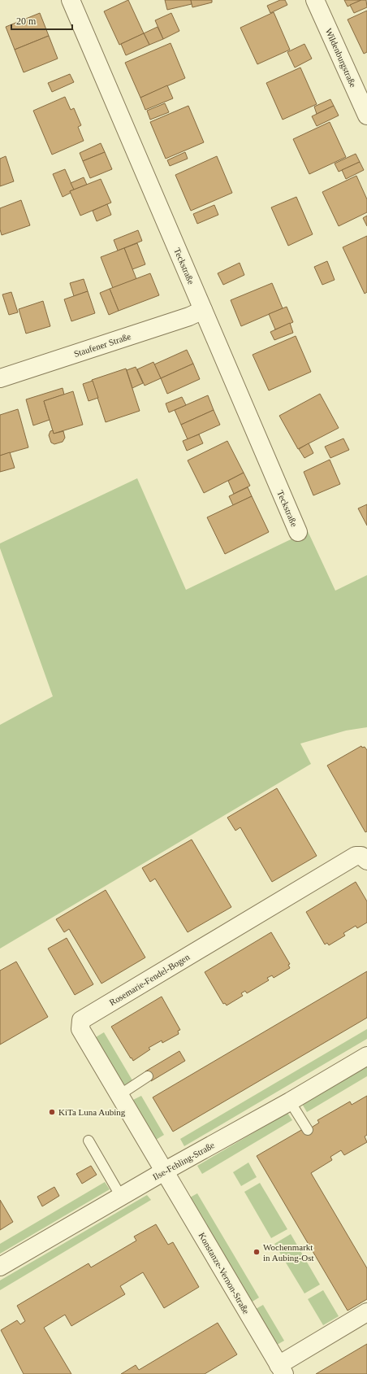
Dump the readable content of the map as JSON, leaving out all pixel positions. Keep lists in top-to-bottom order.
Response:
{
  "streets": {
    "street": [
      "Wildenburgstraße",
      "Teckstraße",
      "Staufener Straße",
      "Rosemarie-Fendel-Bogen",
      "Ilse-Fehling-Straße",
      "Konstanze-Vernon-Straße"
    ]
  },
  "crossings": [
    ["Teckstraße", "Staufener Straße"],
    ["Rosemarie-Fendel-Bogen", "Ilse-Fehling-Straße"],
    ["Rosemarie-Fendel-Bogen", "Konstanze-Vernon-Straße"],
    ["Ilse-Fehling-Straße", "Konstanze-Vernon-Straße"]
  ],
  "places": ["KiTa Luna Aubing", "Wochenmarkt in Aubing-Ost"],
  "scale_bar": "20 m"
}
